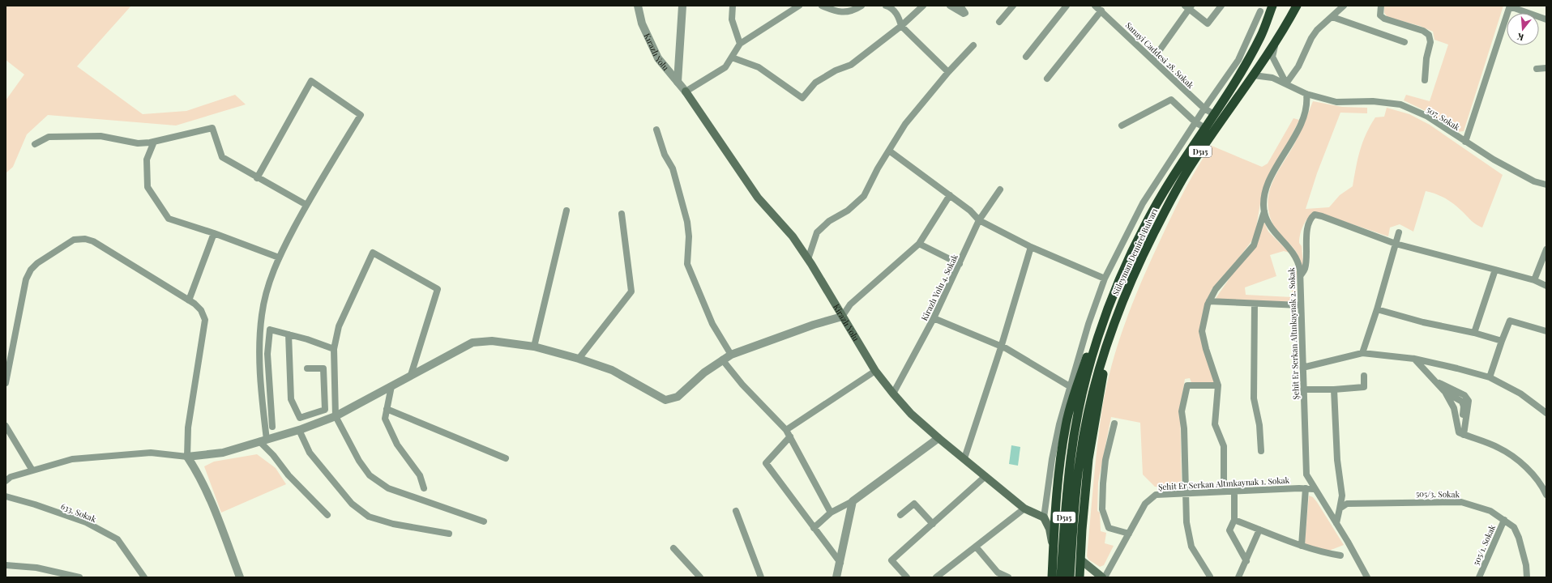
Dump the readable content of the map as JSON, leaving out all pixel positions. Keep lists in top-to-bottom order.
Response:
{
  "streets": {
    "highway": ["D515", "Süleyman Demirel Bulvarı"],
    "main road": ["Kirazlı Yolu"],
    "street": [
      "Kırazlı Yolu",
      "Sanayi Caddesi 28. Sokak",
      "507. Sokak",
      "Kirazlı Yolu 4. Sokak",
      "Şehit Er Serkan Altınkaynak 2. Sokak",
      "Şehit Er Serkan Altınkaynak 1. Sokak",
      "505/3. Sokak",
      "633. Sokak",
      "505/1. Sokak"
    ]
  },
  "crossings": [
    ["Kırazlı Yolu", "Kirazlı Yolu"],
    ["Sanayi Caddesi 28. Sokak", "Süleyman Demirel Bulvarı"],
    ["507. Sokak", "Süleyman Demirel Bulvarı"],
    ["507. Sokak", "Şehit Er Serkan Altınkaynak 2. Sokak"],
    ["Kirazlı Yolu 4. Sokak", "Kirazlı Yolu"],
    ["Şehit Er Serkan Altınkaynak 2. Sokak", "Şehit Er Serkan Altınkaynak 1. Sokak"],
    ["505/3. Sokak", "505/1. Sokak"]
  ],
  "north": "bottom"
}
